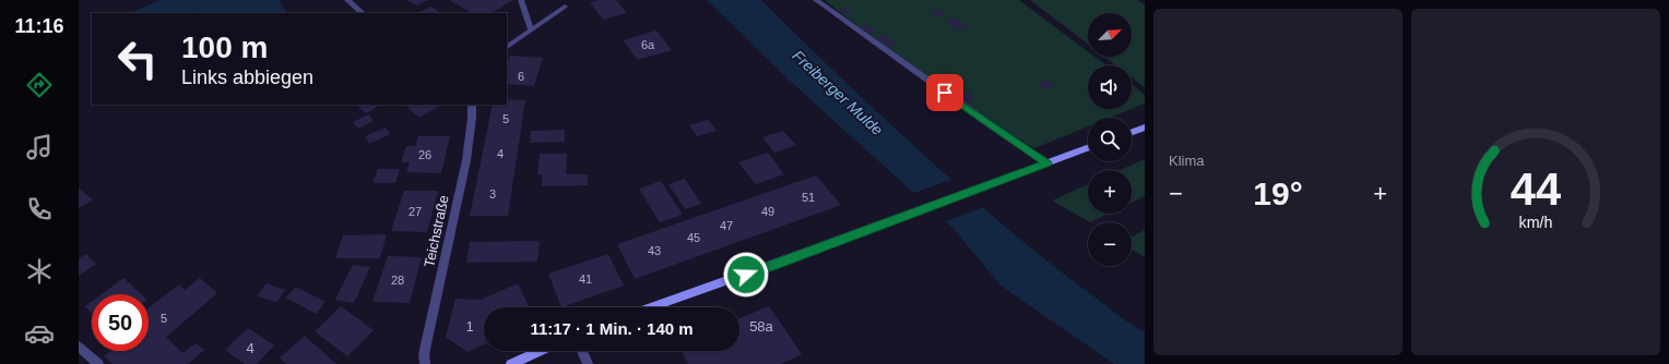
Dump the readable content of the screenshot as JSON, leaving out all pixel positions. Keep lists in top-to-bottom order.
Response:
{
  "streets": {
    "street": ["Teichstraße"]
  },
  "water": ["Freiberger Mulde"],
  "house_numbers": [
    "6a",
    "6",
    "5",
    "4",
    "26",
    "3",
    "51",
    "27",
    "49",
    "47",
    "45",
    "43",
    "41",
    "28",
    "5",
    "1",
    "58a",
    "4"
  ],
  "north": "top right",
  "page": {
    "tabs": "11:16",
    "tile": "Klima",
    "map_buttons": ["+", "−"],
    "turn": ["100 m", "Links abbiegen"],
    "heat": ["−", "19°", "+"],
    "limit": "50",
    "trip": "11:17 · 1 Min. · 140 m",
    "gauge": ["44", "km/h"]
  }
}
